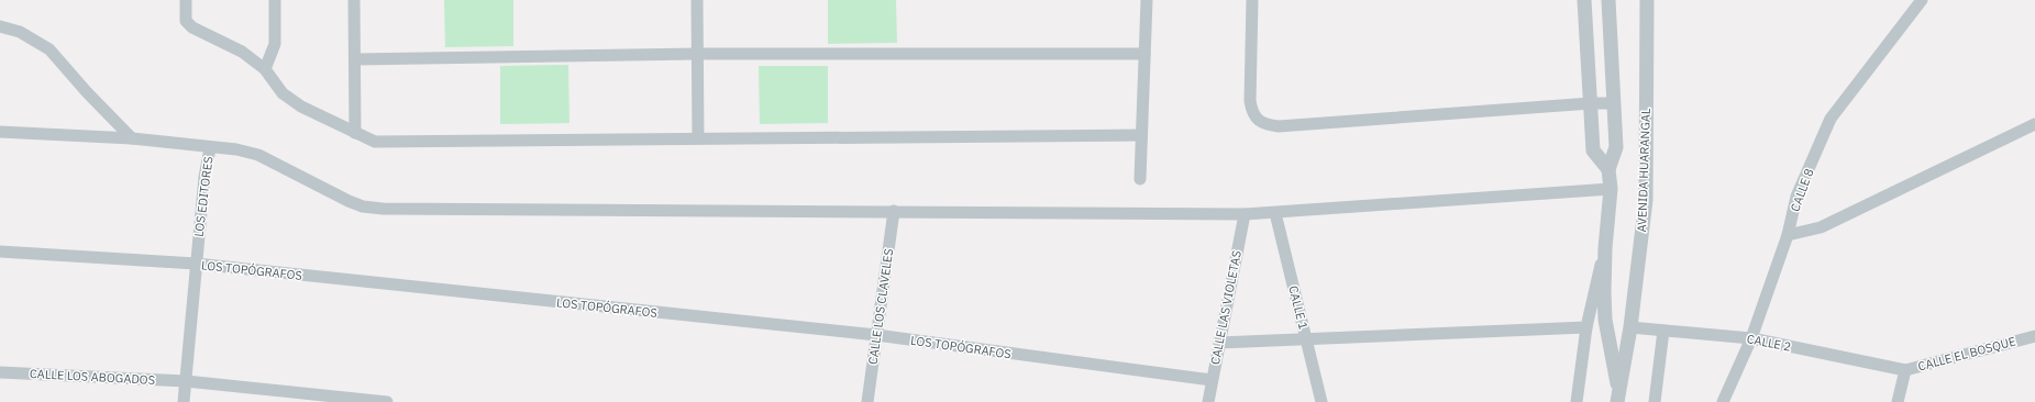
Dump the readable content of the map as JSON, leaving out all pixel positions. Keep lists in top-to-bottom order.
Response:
{
  "streets": {
    "street": [
      "AVENIDA HUARANGAL",
      "CALLE 8",
      "LOS EDITORES",
      "LOS TOPÓGRAFOS",
      "CALLE LOS CLAVELES",
      "CALLE LAS VIOLETAS",
      "CALLE 1",
      "CALLE 2",
      "CALLE EL BOSQUE",
      "CALLE LOS ABOGADOS"
    ]
  },
  "crossings": [
    ["AVENIDA HUARANGAL", "CALLE 2"],
    ["CALLE 8", "CALLE 2"],
    ["LOS EDITORES", "LOS TOPÓGRAFOS"],
    ["LOS EDITORES", "CALLE LOS ABOGADOS"],
    ["LOS TOPÓGRAFOS", "CALLE LOS CLAVELES"],
    ["LOS TOPÓGRAFOS", "CALLE LAS VIOLETAS"],
    ["CALLE 2", "CALLE EL BOSQUE"]
  ]
}
